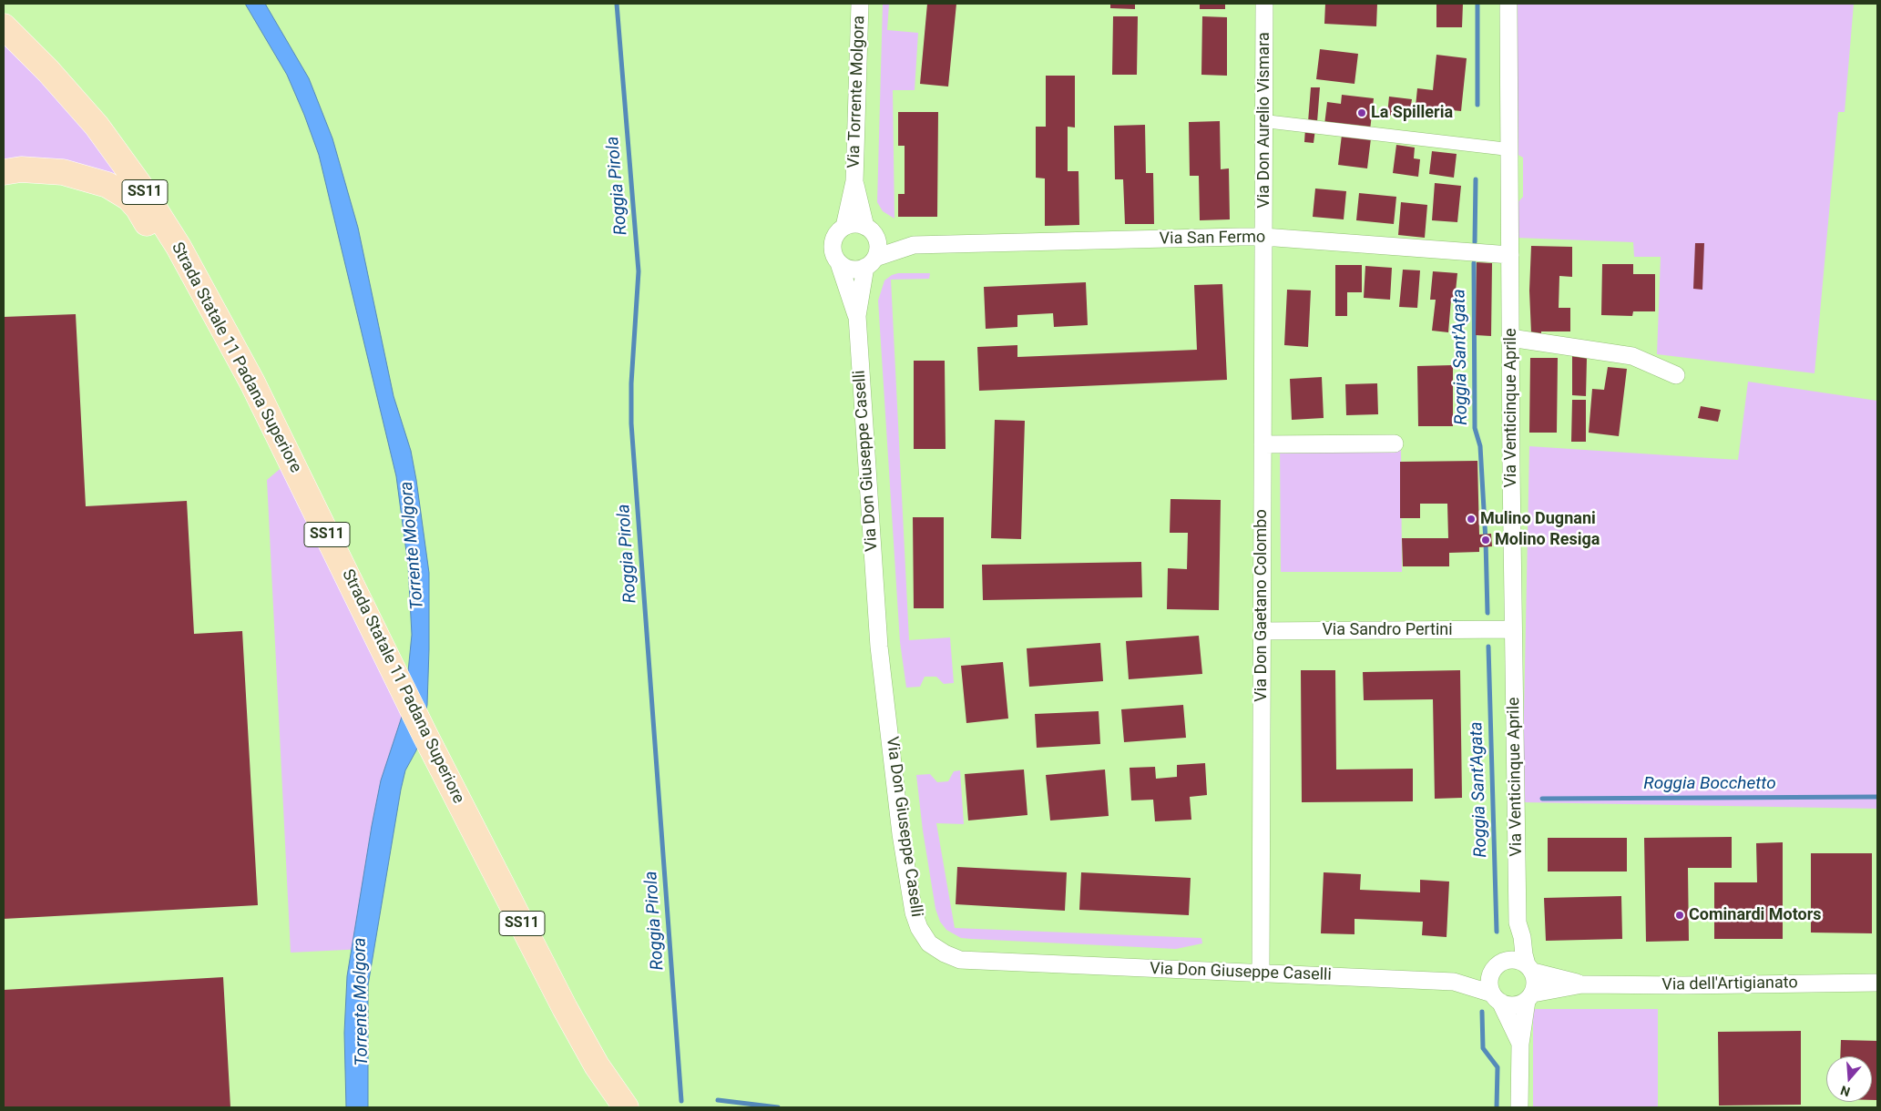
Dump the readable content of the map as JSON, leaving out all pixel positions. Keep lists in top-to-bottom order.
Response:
{
  "streets": {
    "main road": ["SS11", "Strada Statale 11 Padana Superiore"],
    "street": [
      "Via Torrente Molgora",
      "Via Don Aurelio Vismara",
      "Via San Fermo",
      "Via Venticinque Aprile",
      "Via Don Giuseppe Caselli",
      "Via Don Gaetano Colombo",
      "Via Sandro Pertini",
      "Via dell'Artigianato"
    ]
  },
  "crossings": [
    ["Via Torrente Molgora", "Via Don Giuseppe Caselli"],
    ["Via Don Aurelio Vismara", "Via San Fermo"],
    ["Via Don Aurelio Vismara", "Via Don Gaetano Colombo"],
    ["Via San Fermo", "Via Venticinque Aprile"],
    ["Via San Fermo", "Via Don Gaetano Colombo"],
    ["Via Venticinque Aprile", "Via Don Giuseppe Caselli"],
    ["Via Venticinque Aprile", "Via Sandro Pertini"],
    ["Via Venticinque Aprile", "Via dell'Artigianato"],
    ["Via Don Giuseppe Caselli", "Via Don Gaetano Colombo"],
    ["Via Don Giuseppe Caselli", "Via dell'Artigianato"],
    ["Via Don Gaetano Colombo", "Via Sandro Pertini"]
  ],
  "water": [
    "Roggia Pirola",
    "Roggia Sant'Agata",
    "Torrente Molgora",
    "Roggia Bocchetto"
  ],
  "places": [
    "La Spilleria",
    "Mulino Dugnani",
    "Molino Resiga",
    "Cominardi Motors"
  ],
  "north": "bottom"
}
